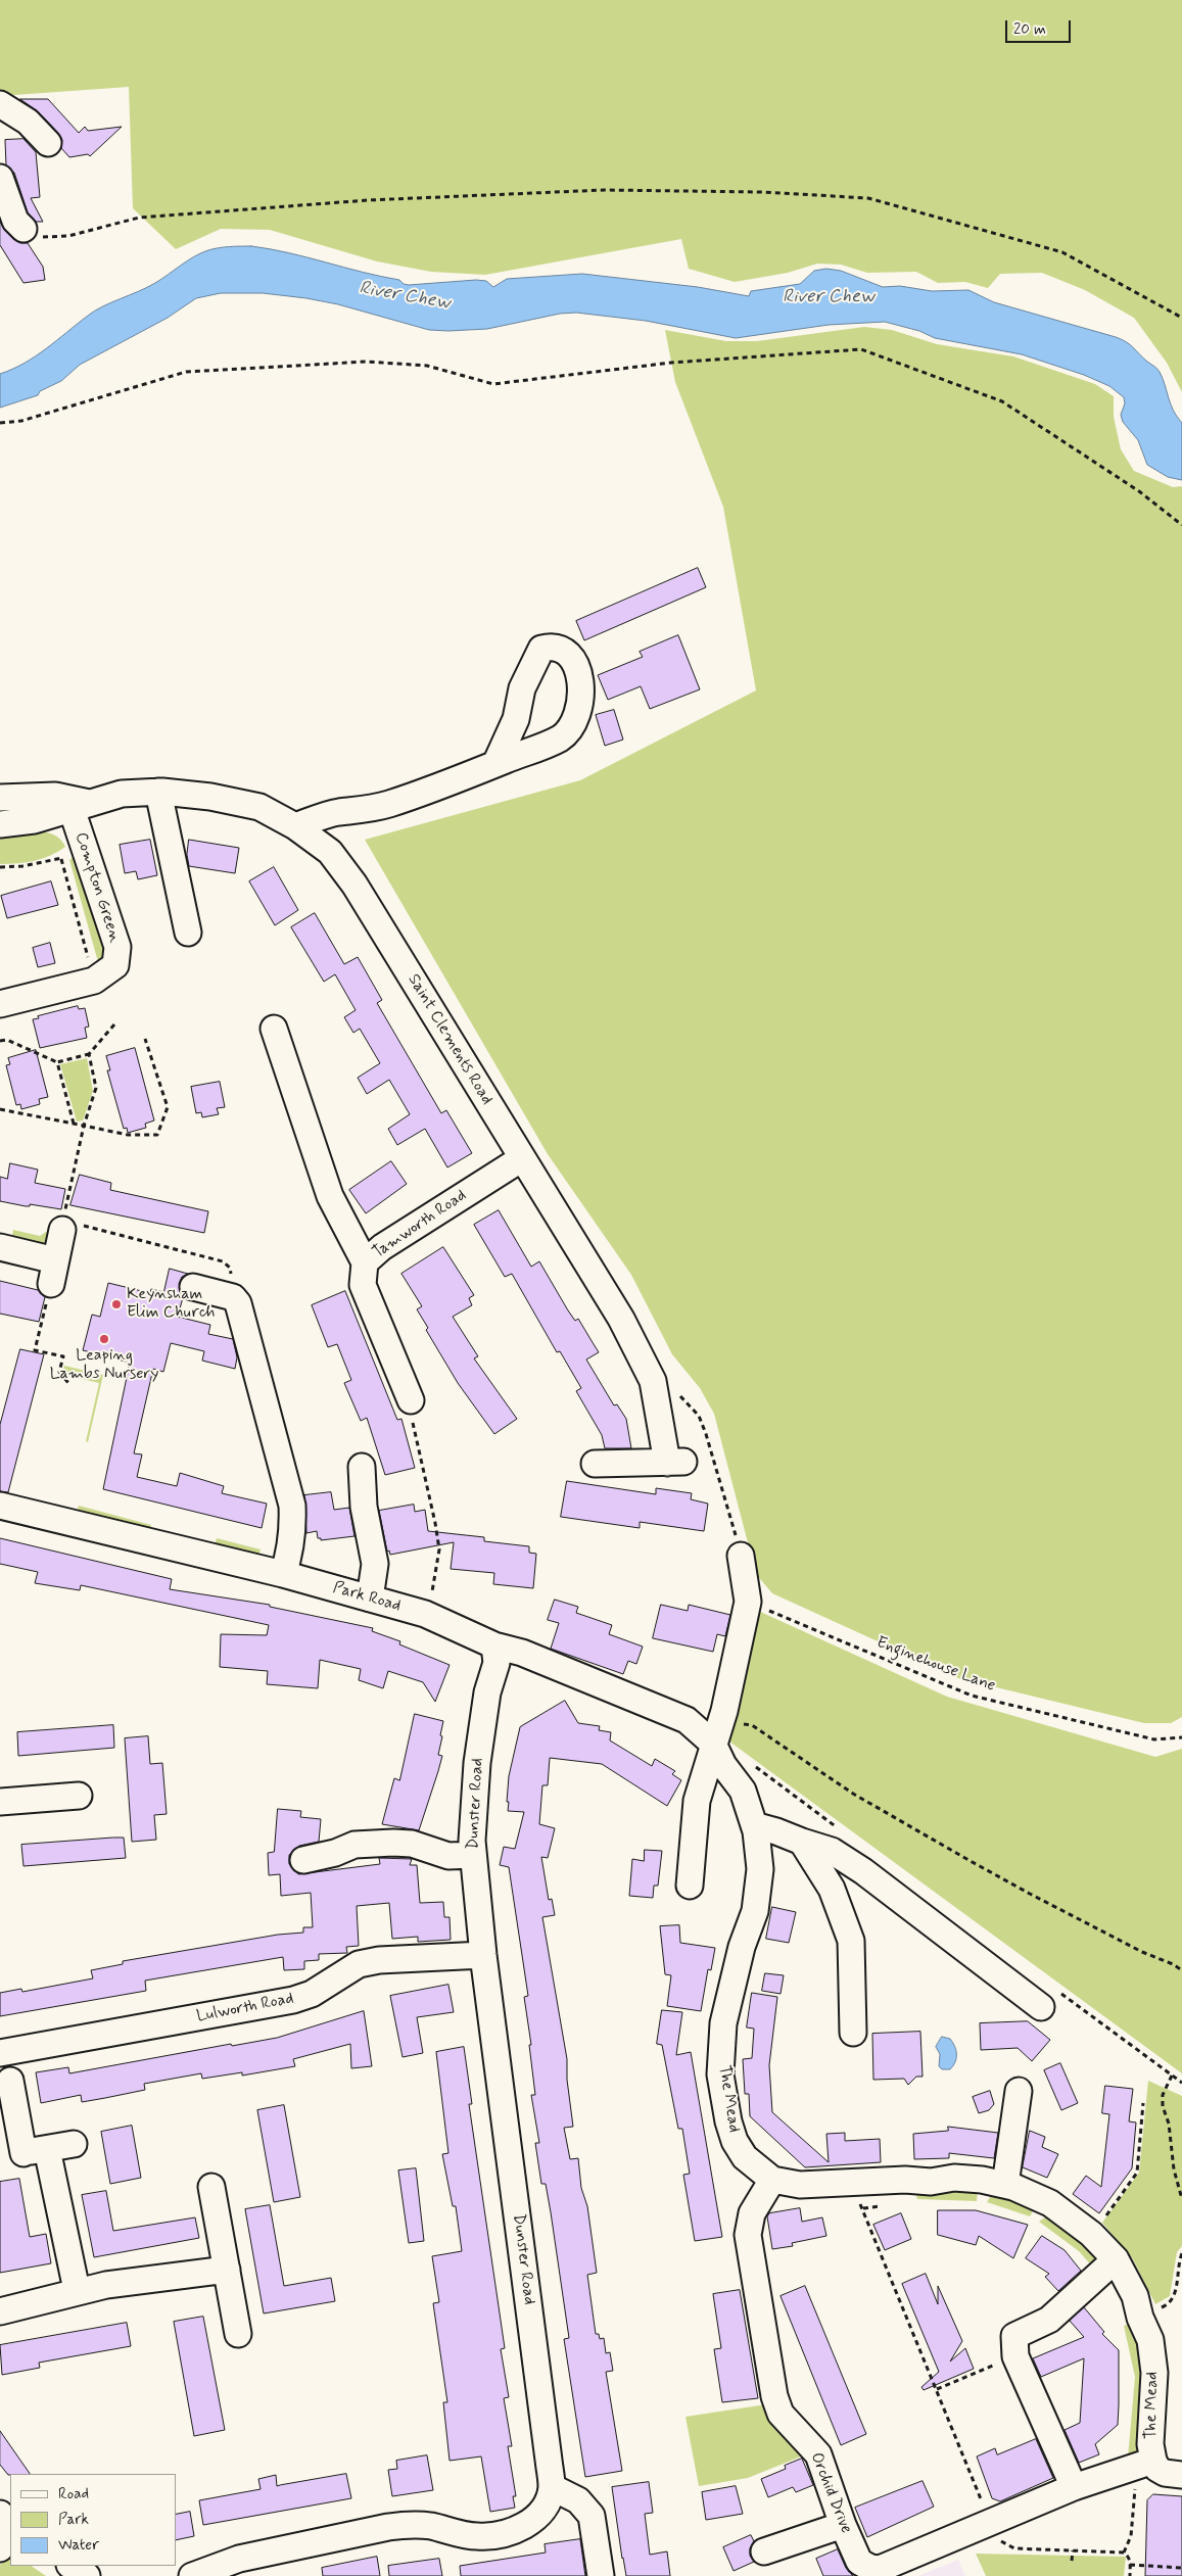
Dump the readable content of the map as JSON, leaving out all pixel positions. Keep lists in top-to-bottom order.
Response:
{
  "streets": {
    "street": [
      "Compton Green",
      "Saint Clements Road",
      "Tamworth Road",
      "Park Road",
      "Dunster Road",
      "Lulworth Road",
      "The Mead",
      "Orchid Drive"
    ],
    "path": ["Enginehouse Lane"]
  },
  "crossings": [
    ["Compton Green", "Saint Clements Road"],
    ["Saint Clements Road", "Tamworth Road"],
    ["Park Road", "Dunster Road"],
    ["Park Road", "The Mead"],
    ["Dunster Road", "Lulworth Road"],
    ["The Mead", "Orchid Drive"]
  ],
  "water": ["River Chew"],
  "places": ["Keynsham Elim Church", "Leaping Lambs Nursery"],
  "legend": ["Road", "Park", "Water"],
  "scale_bar": "20 m"
}
